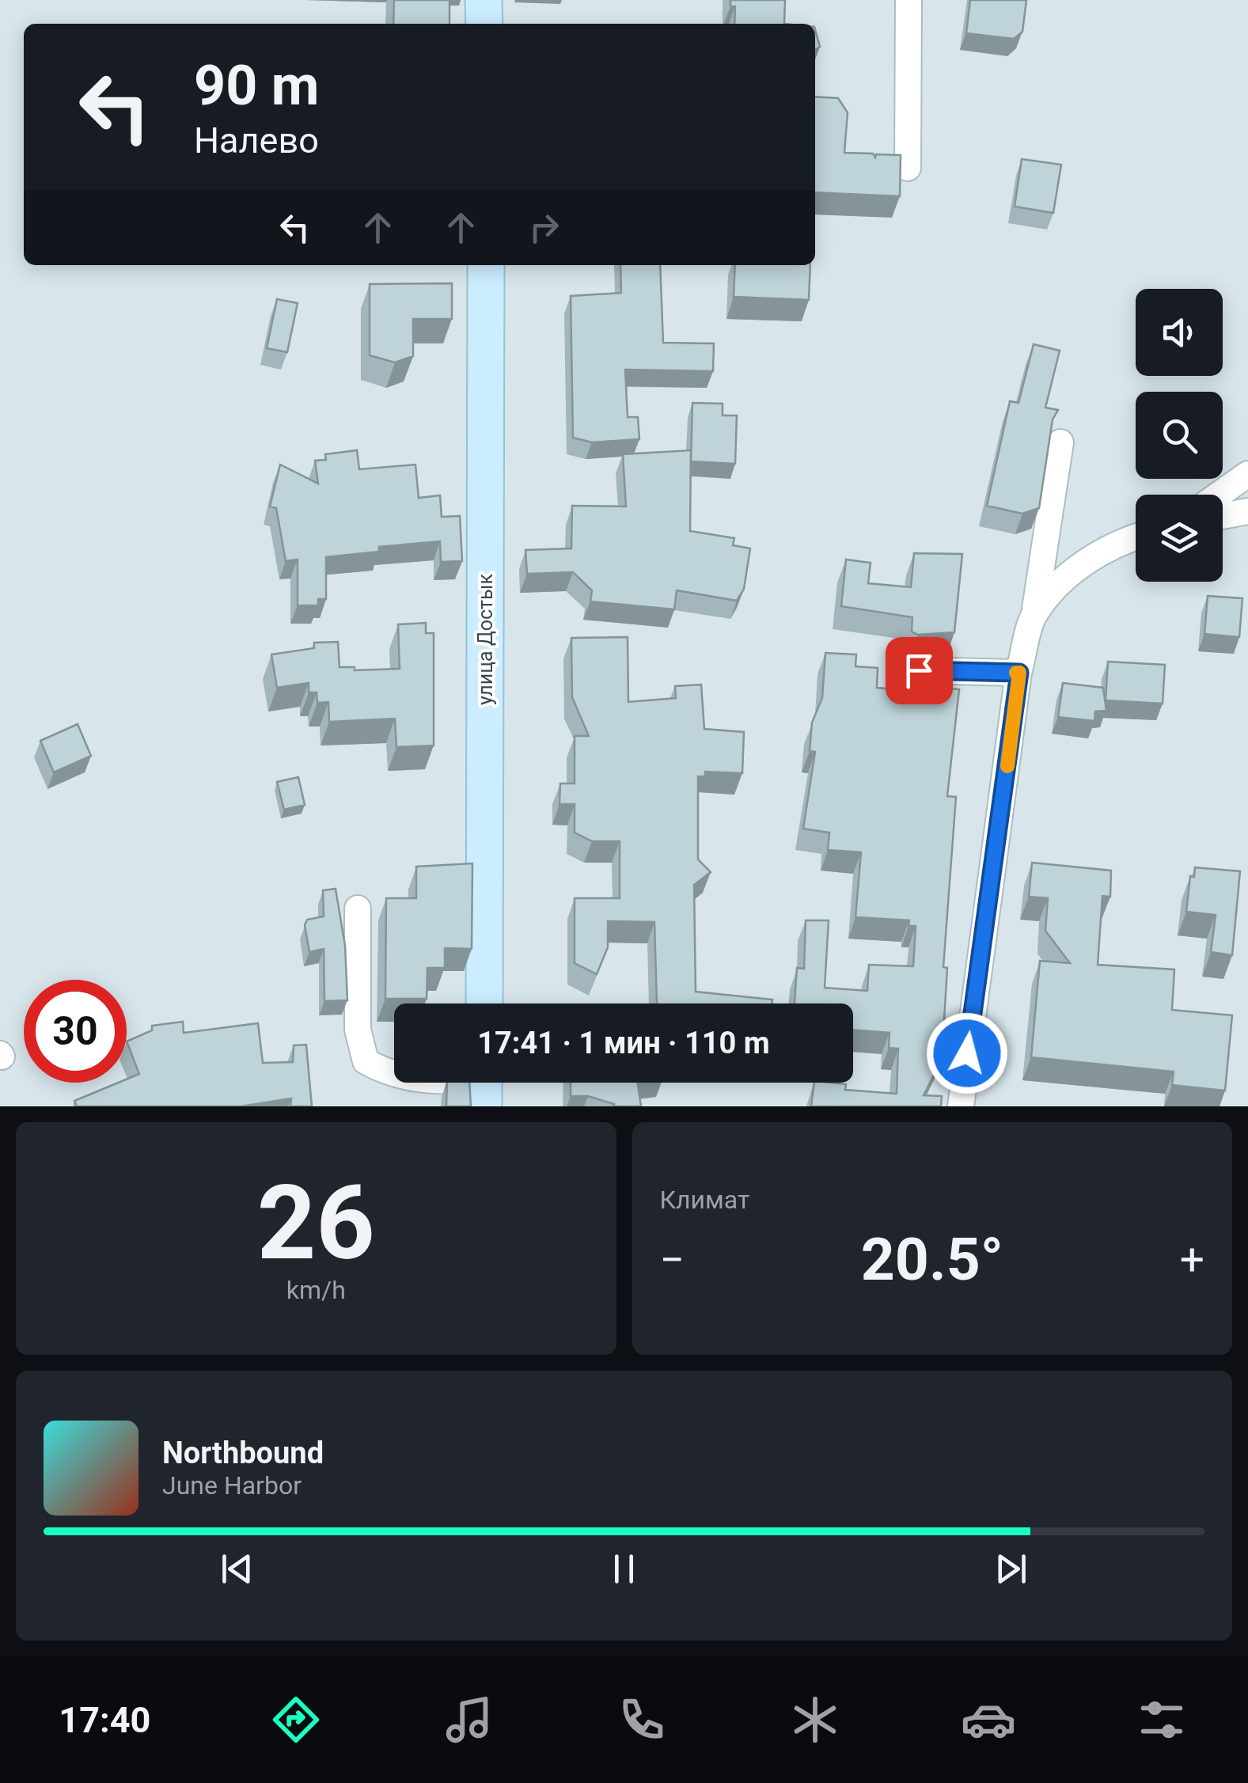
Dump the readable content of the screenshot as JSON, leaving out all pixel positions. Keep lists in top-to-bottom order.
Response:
{
  "streets": {
    "main road": ["улица Достык"]
  },
  "page": {
    "turn": ["90 m", "Налево"],
    "limit": "30",
    "trip": "17:41 · 1 мин · 110 m",
    "tile": [
      ["26", "km/h"],
      "Климат"
    ],
    "heat": ["−", "20.5°", "+"],
    "song": ["Northbound", "June Harbor"],
    "tabs": "17:40"
  }
}
